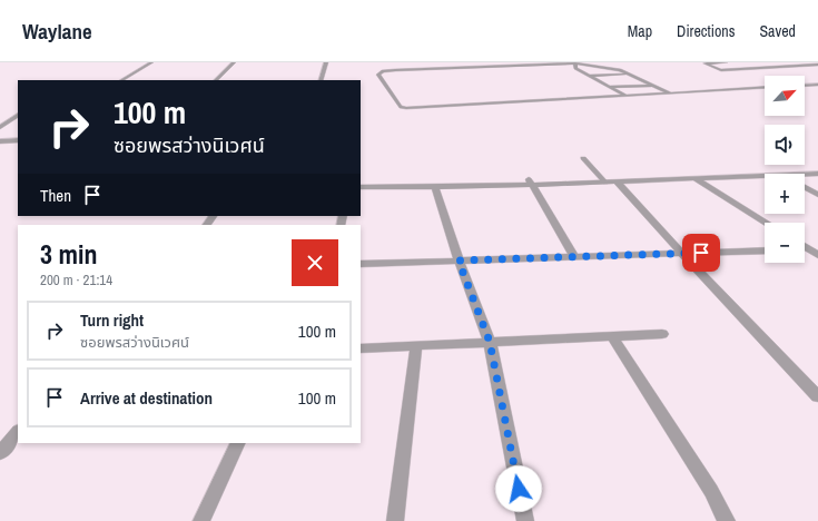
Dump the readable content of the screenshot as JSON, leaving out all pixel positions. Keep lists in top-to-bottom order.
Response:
{
  "north": "top right",
  "page": {
    "header": "Waylane",
    "nav": ["Map", "Directions", "Saved"],
    "map_buttons": ["+", "−"],
    "turn": ["100 m", "ซอยพรสว่างนิเวศน์"],
    "then": "Then",
    "heading": ["3 min", "200 m · 21:14"],
    "list": [
      {
        "name": "Turn right",
        "note": "ซอยพรสว่างนิเวศน์",
        "value": "100 m"
      },
      {
        "name": "Arrive at destination",
        "value": "100 m"
      }
    ]
  }
}
